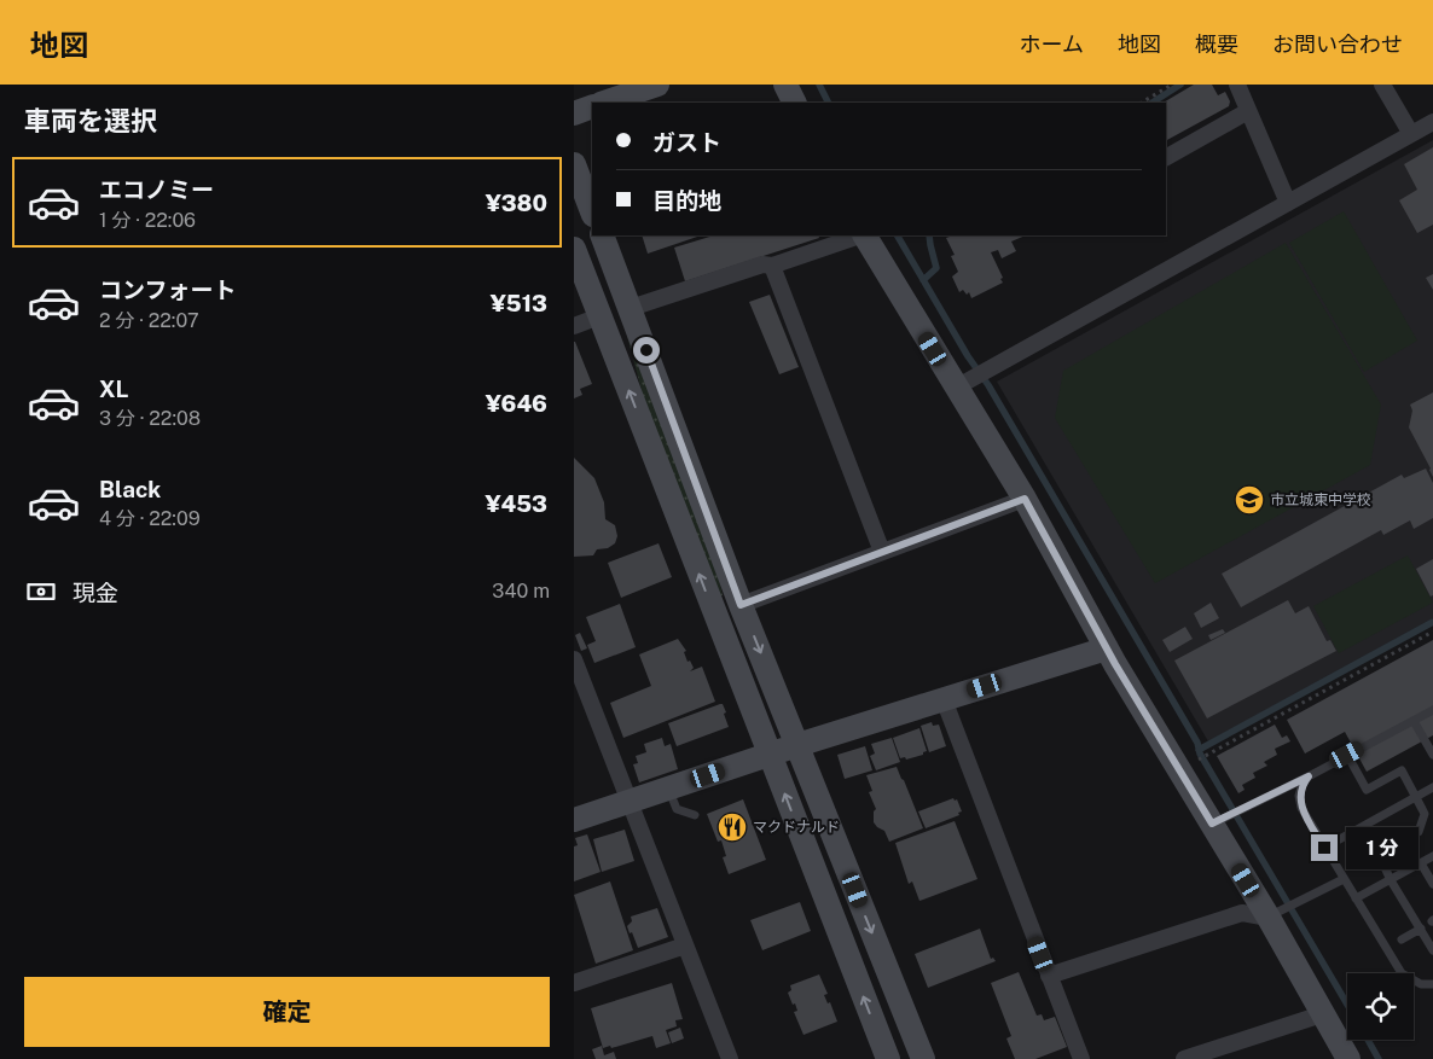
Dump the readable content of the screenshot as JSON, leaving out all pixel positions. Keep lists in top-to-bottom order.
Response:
{
  "places": {
    "school or university": ["市立城東中学校"],
    "restaurant": ["マクドナルド"]
  },
  "page": {
    "header": "地図",
    "nav": [
      "ホーム",
      "地図",
      "概要",
      "お問い合わせ"
    ],
    "heading": "車両を選択",
    "banner": ["ガスト", "目的地"],
    "list": [
      {
        "name": "エコノミー",
        "note": "1 分 · 22:06",
        "value": "¥380"
      },
      {
        "name": "コンフォート",
        "note": "2 分 · 22:07",
        "value": "¥513"
      },
      {
        "name": "XL",
        "note": "3 分 · 22:08",
        "value": "¥646"
      },
      {
        "name": "Black",
        "note": "4 分 · 22:09",
        "value": "¥453"
      }
    ],
    "pay": ["現金", "340 m"],
    "bubble": "1 分",
    "buttons": "確定"
  }
}
